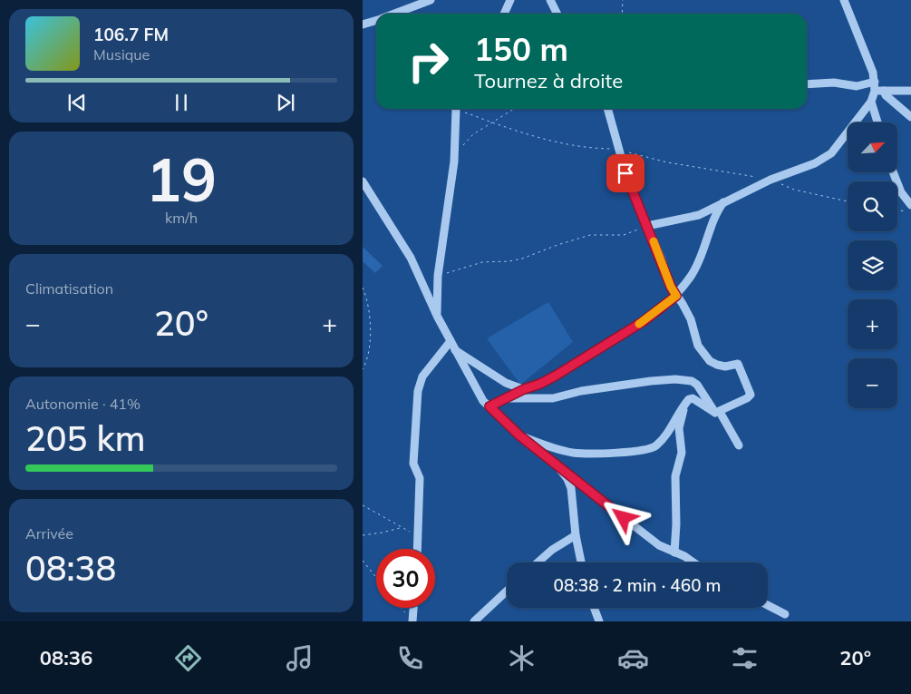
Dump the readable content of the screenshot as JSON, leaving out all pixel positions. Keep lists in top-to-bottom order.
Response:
{
  "north": "top right",
  "page": {
    "turn": ["150 m", "Tournez à droite"],
    "song": ["106.7 FM", "Musique"],
    "map_buttons": ["+", "−"],
    "tile": [
      ["19", "km/h"],
      "Climatisation",
      ["Autonomie · 41%", "205 km"],
      ["Arrivée", "08:38"]
    ],
    "heat": ["−", "20°", "+"],
    "limit": "30",
    "trip": "08:38 · 2 min · 460 m",
    "tabs": ["08:36", "20°"]
  }
}
